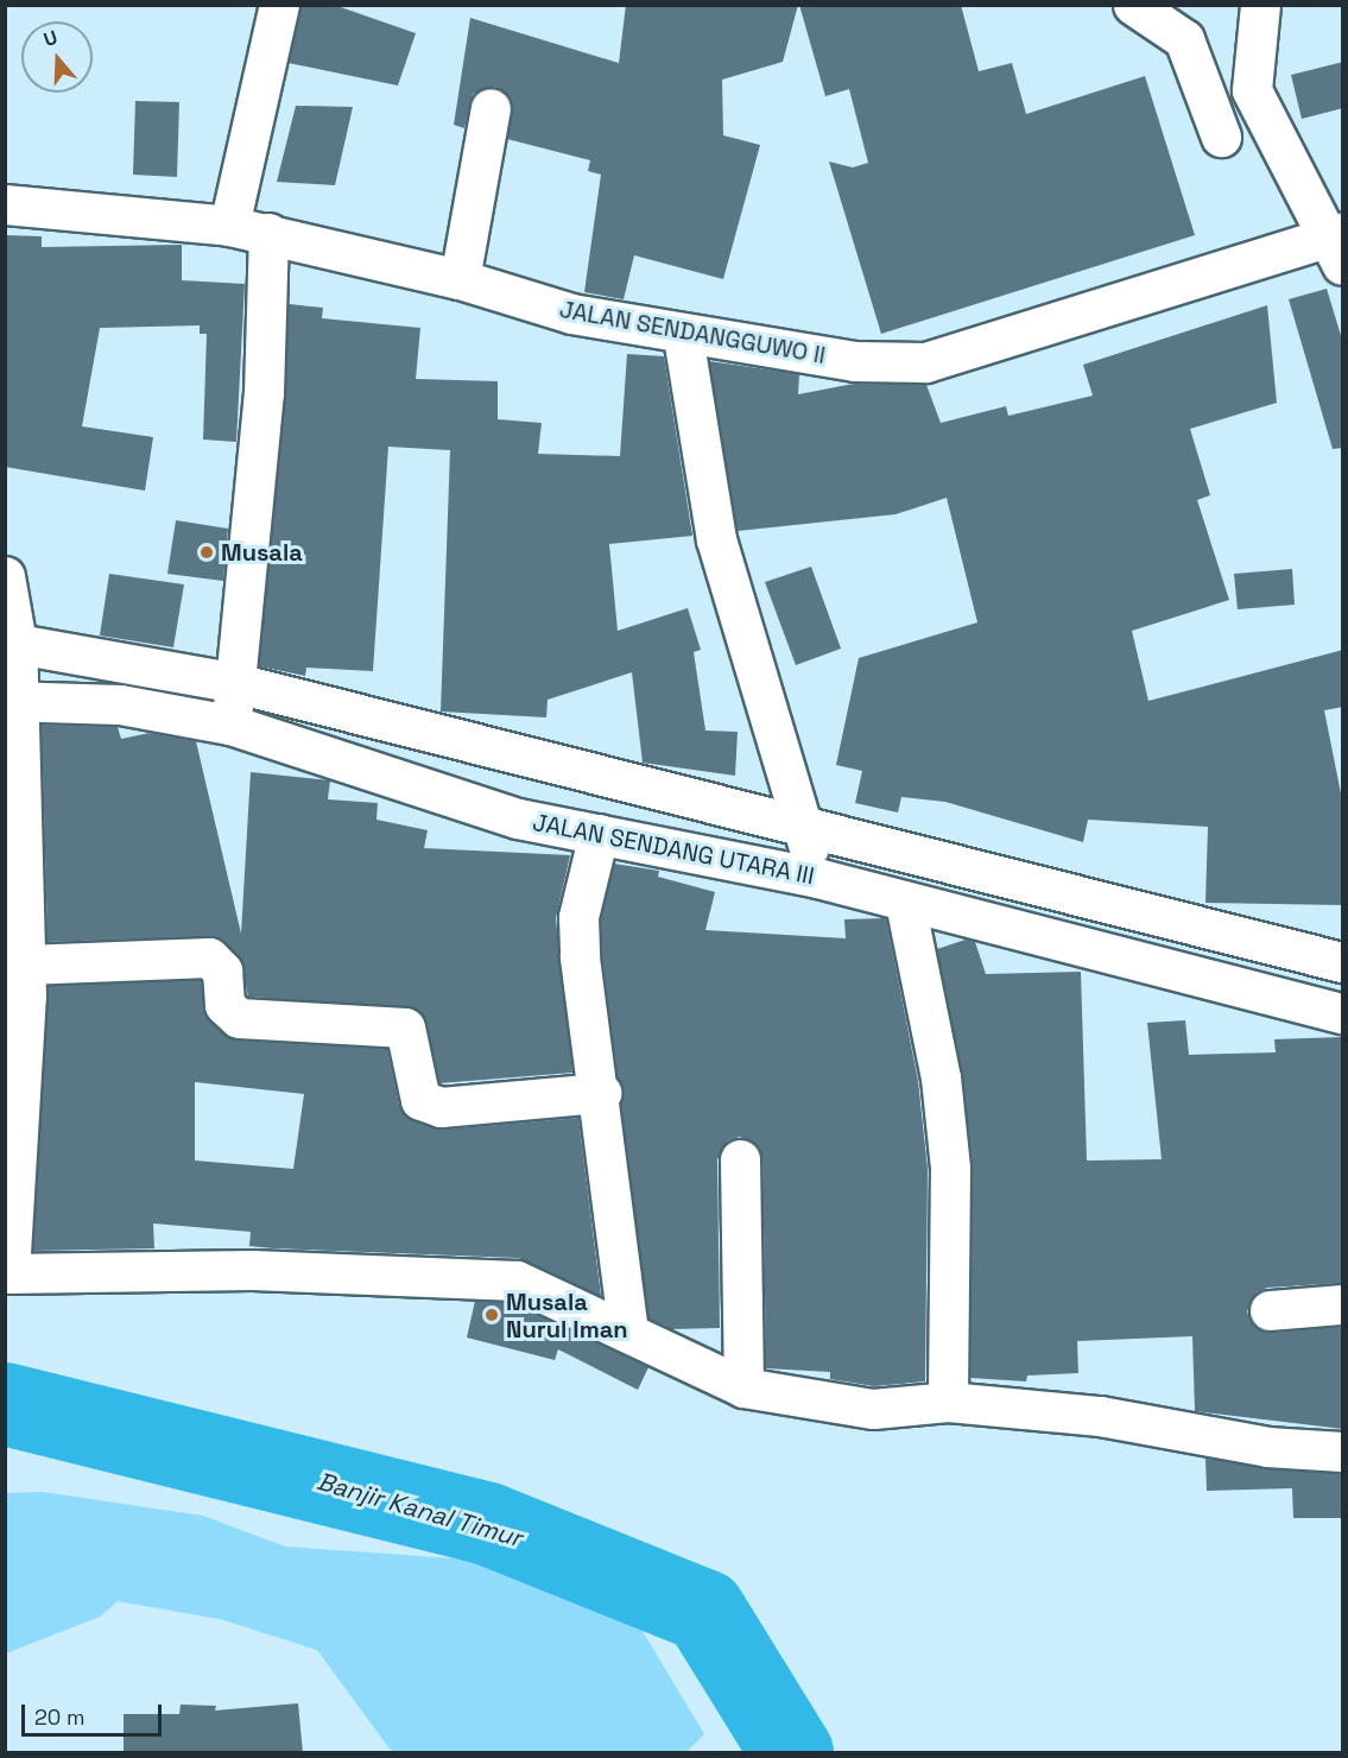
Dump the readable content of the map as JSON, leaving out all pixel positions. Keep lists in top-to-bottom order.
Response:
{
  "streets": {
    "street": ["JALAN SENDANGGUWO II", "JALAN SENDANG UTARA III"]
  },
  "water": ["Banjir Kanal Timur"],
  "places": ["Musala", "Musala Nurul Iman"],
  "scale_bar": "20 m",
  "north": "top"
}
